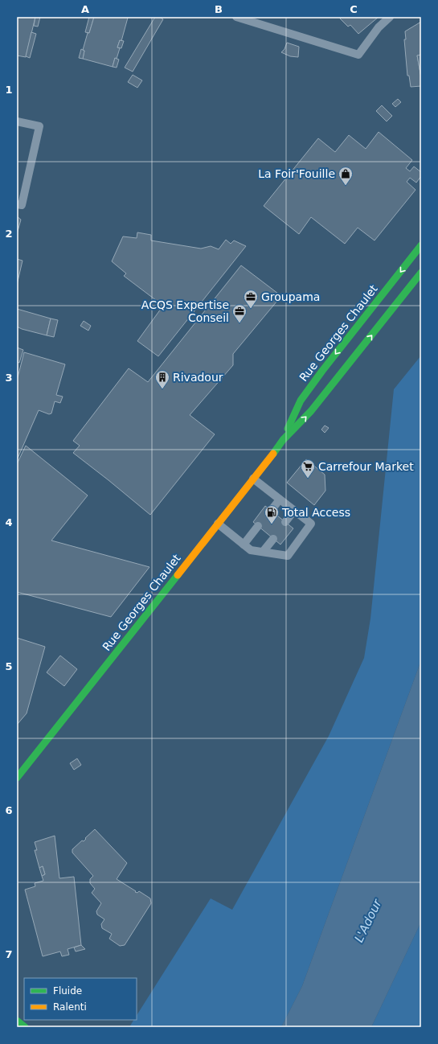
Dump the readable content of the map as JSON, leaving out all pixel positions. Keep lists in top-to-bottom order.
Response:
{
  "streets": {
    "main road": ["Rue Georges Chaulet"]
  },
  "water": ["L'Adour"],
  "places": {
    "shop": ["La Foir'Fouille"],
    "office": ["Groupama", "ACQS Expertise Conseil"],
    "building": ["Rivadour"],
    "supermarket": ["Carrefour Market"],
    "fuel station": ["Total Access"]
  },
  "legend": ["Fluide", "Ralenti"],
  "grid": {
    "columns": ["A", "B", "C"],
    "rows": [
      "1",
      "2",
      "3",
      "4",
      "5",
      "6",
      "7"
    ]
  }
}
